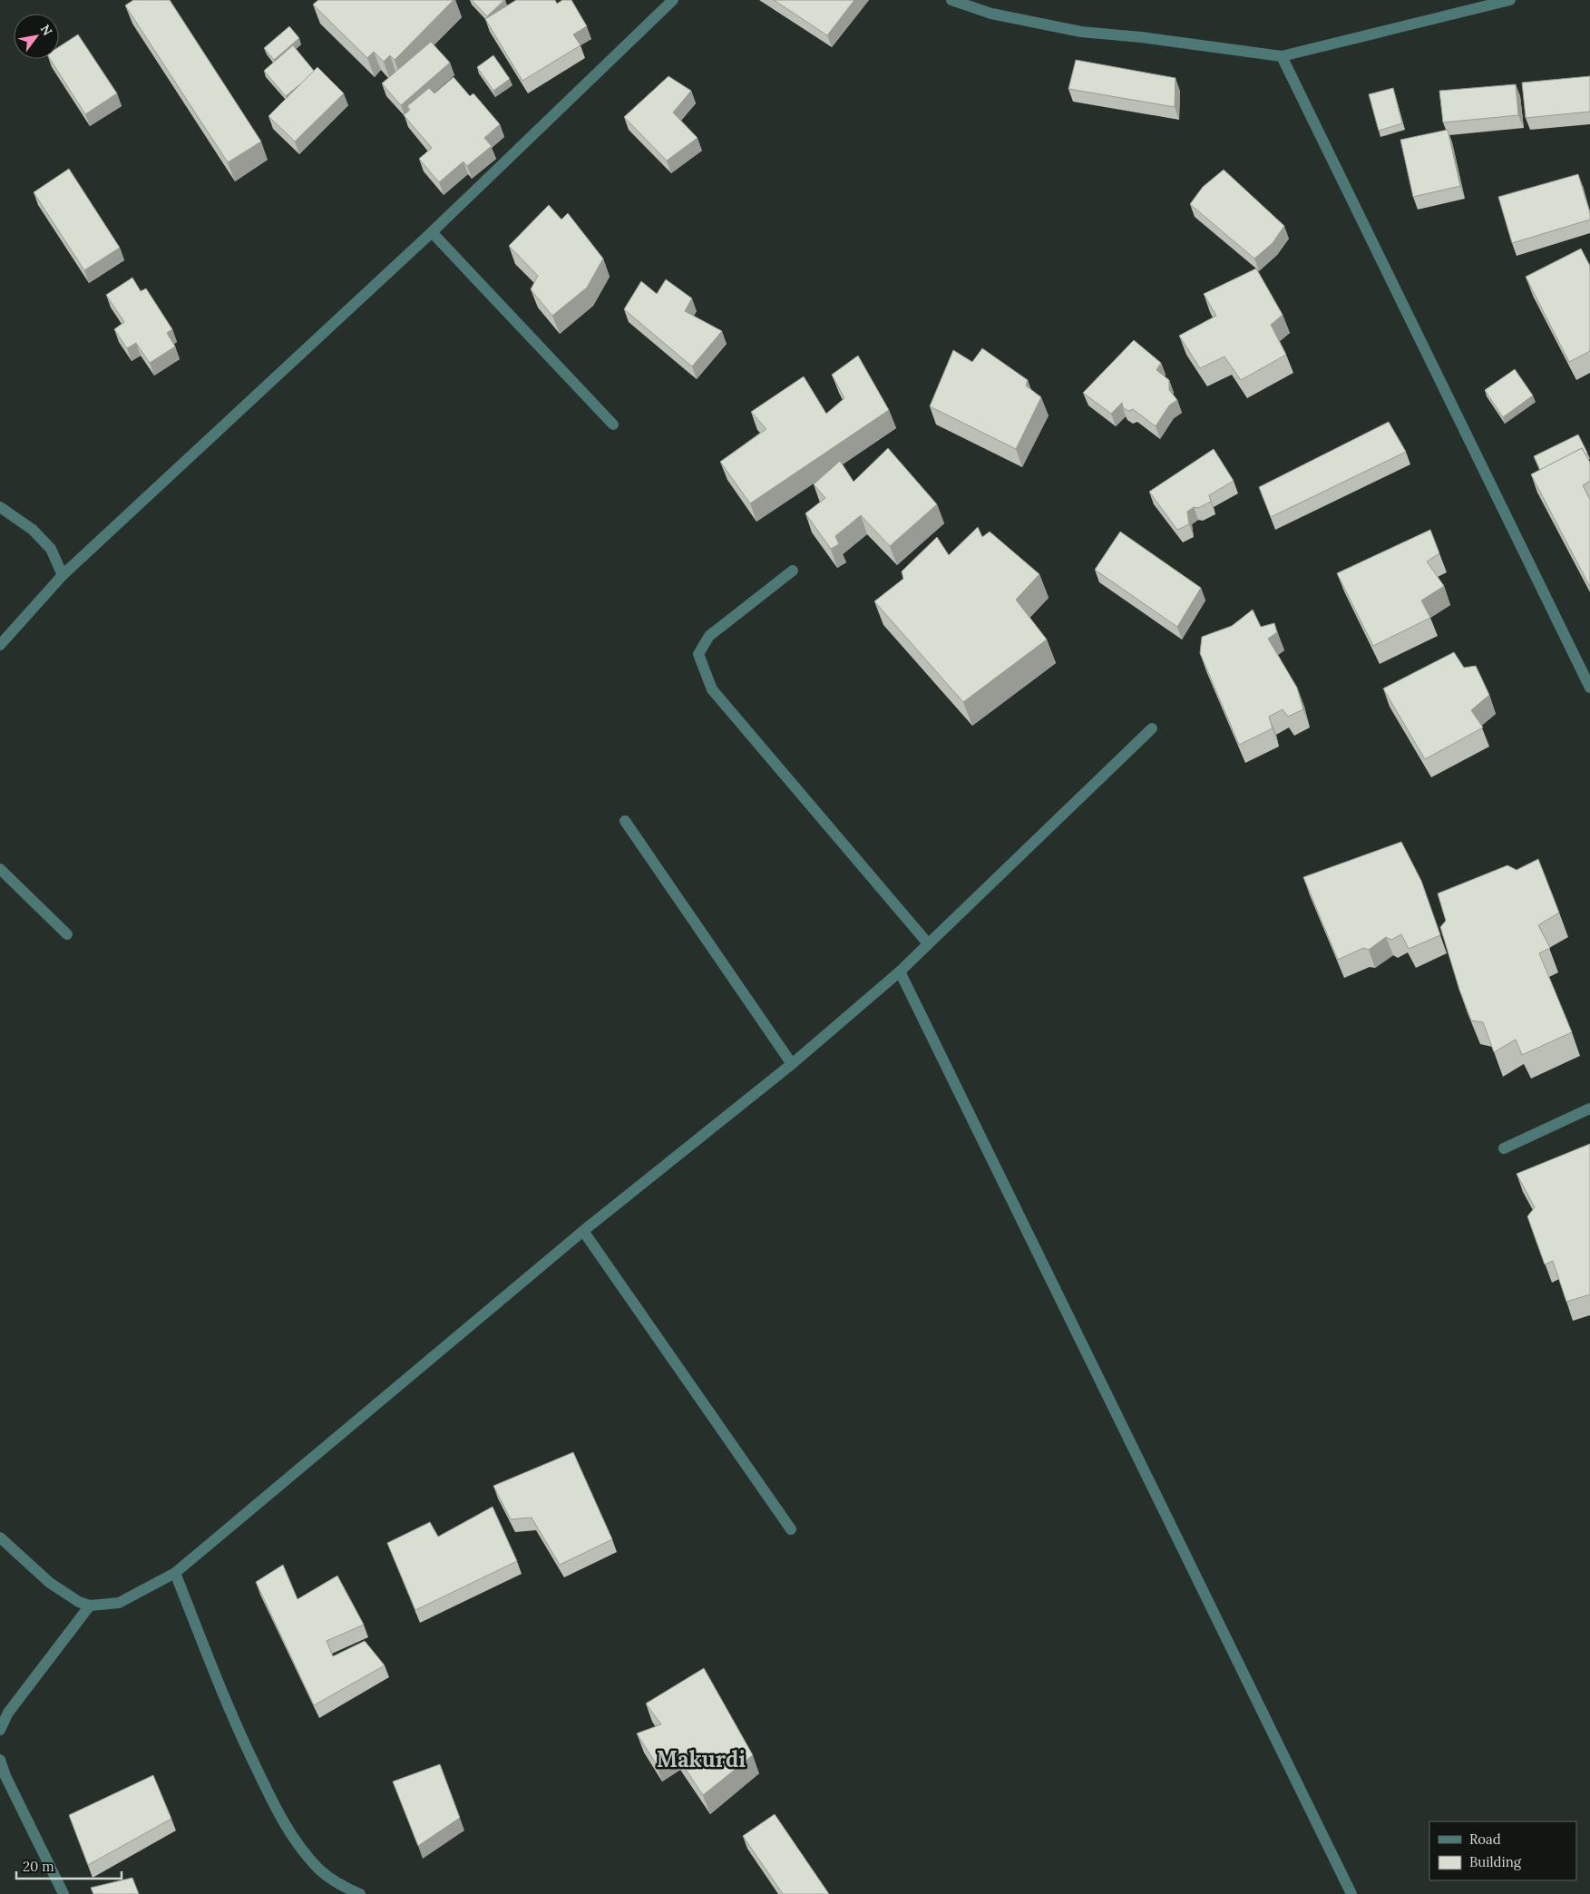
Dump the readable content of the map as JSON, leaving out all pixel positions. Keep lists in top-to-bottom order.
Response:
{
  "districts": ["Makurdi"],
  "legend": ["Road", "Building"],
  "scale_bar": "20 m",
  "north": "top right"
}
